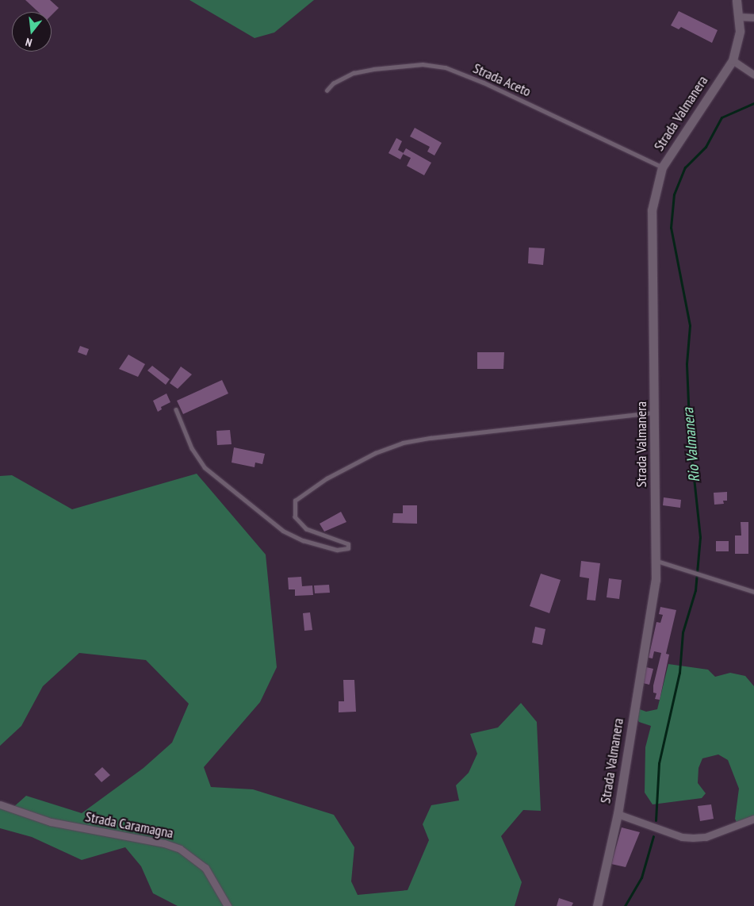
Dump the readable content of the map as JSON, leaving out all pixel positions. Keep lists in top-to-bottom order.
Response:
{
  "streets": {
    "street": ["Strada Valmanera", "Strada Caramagna"],
    "lane": ["Strada Aceto"]
  },
  "crossings": [
    ["Strada Aceto", "Strada Valmanera"]
  ],
  "water": ["Rio Valmanera"],
  "north": "bottom"
}
